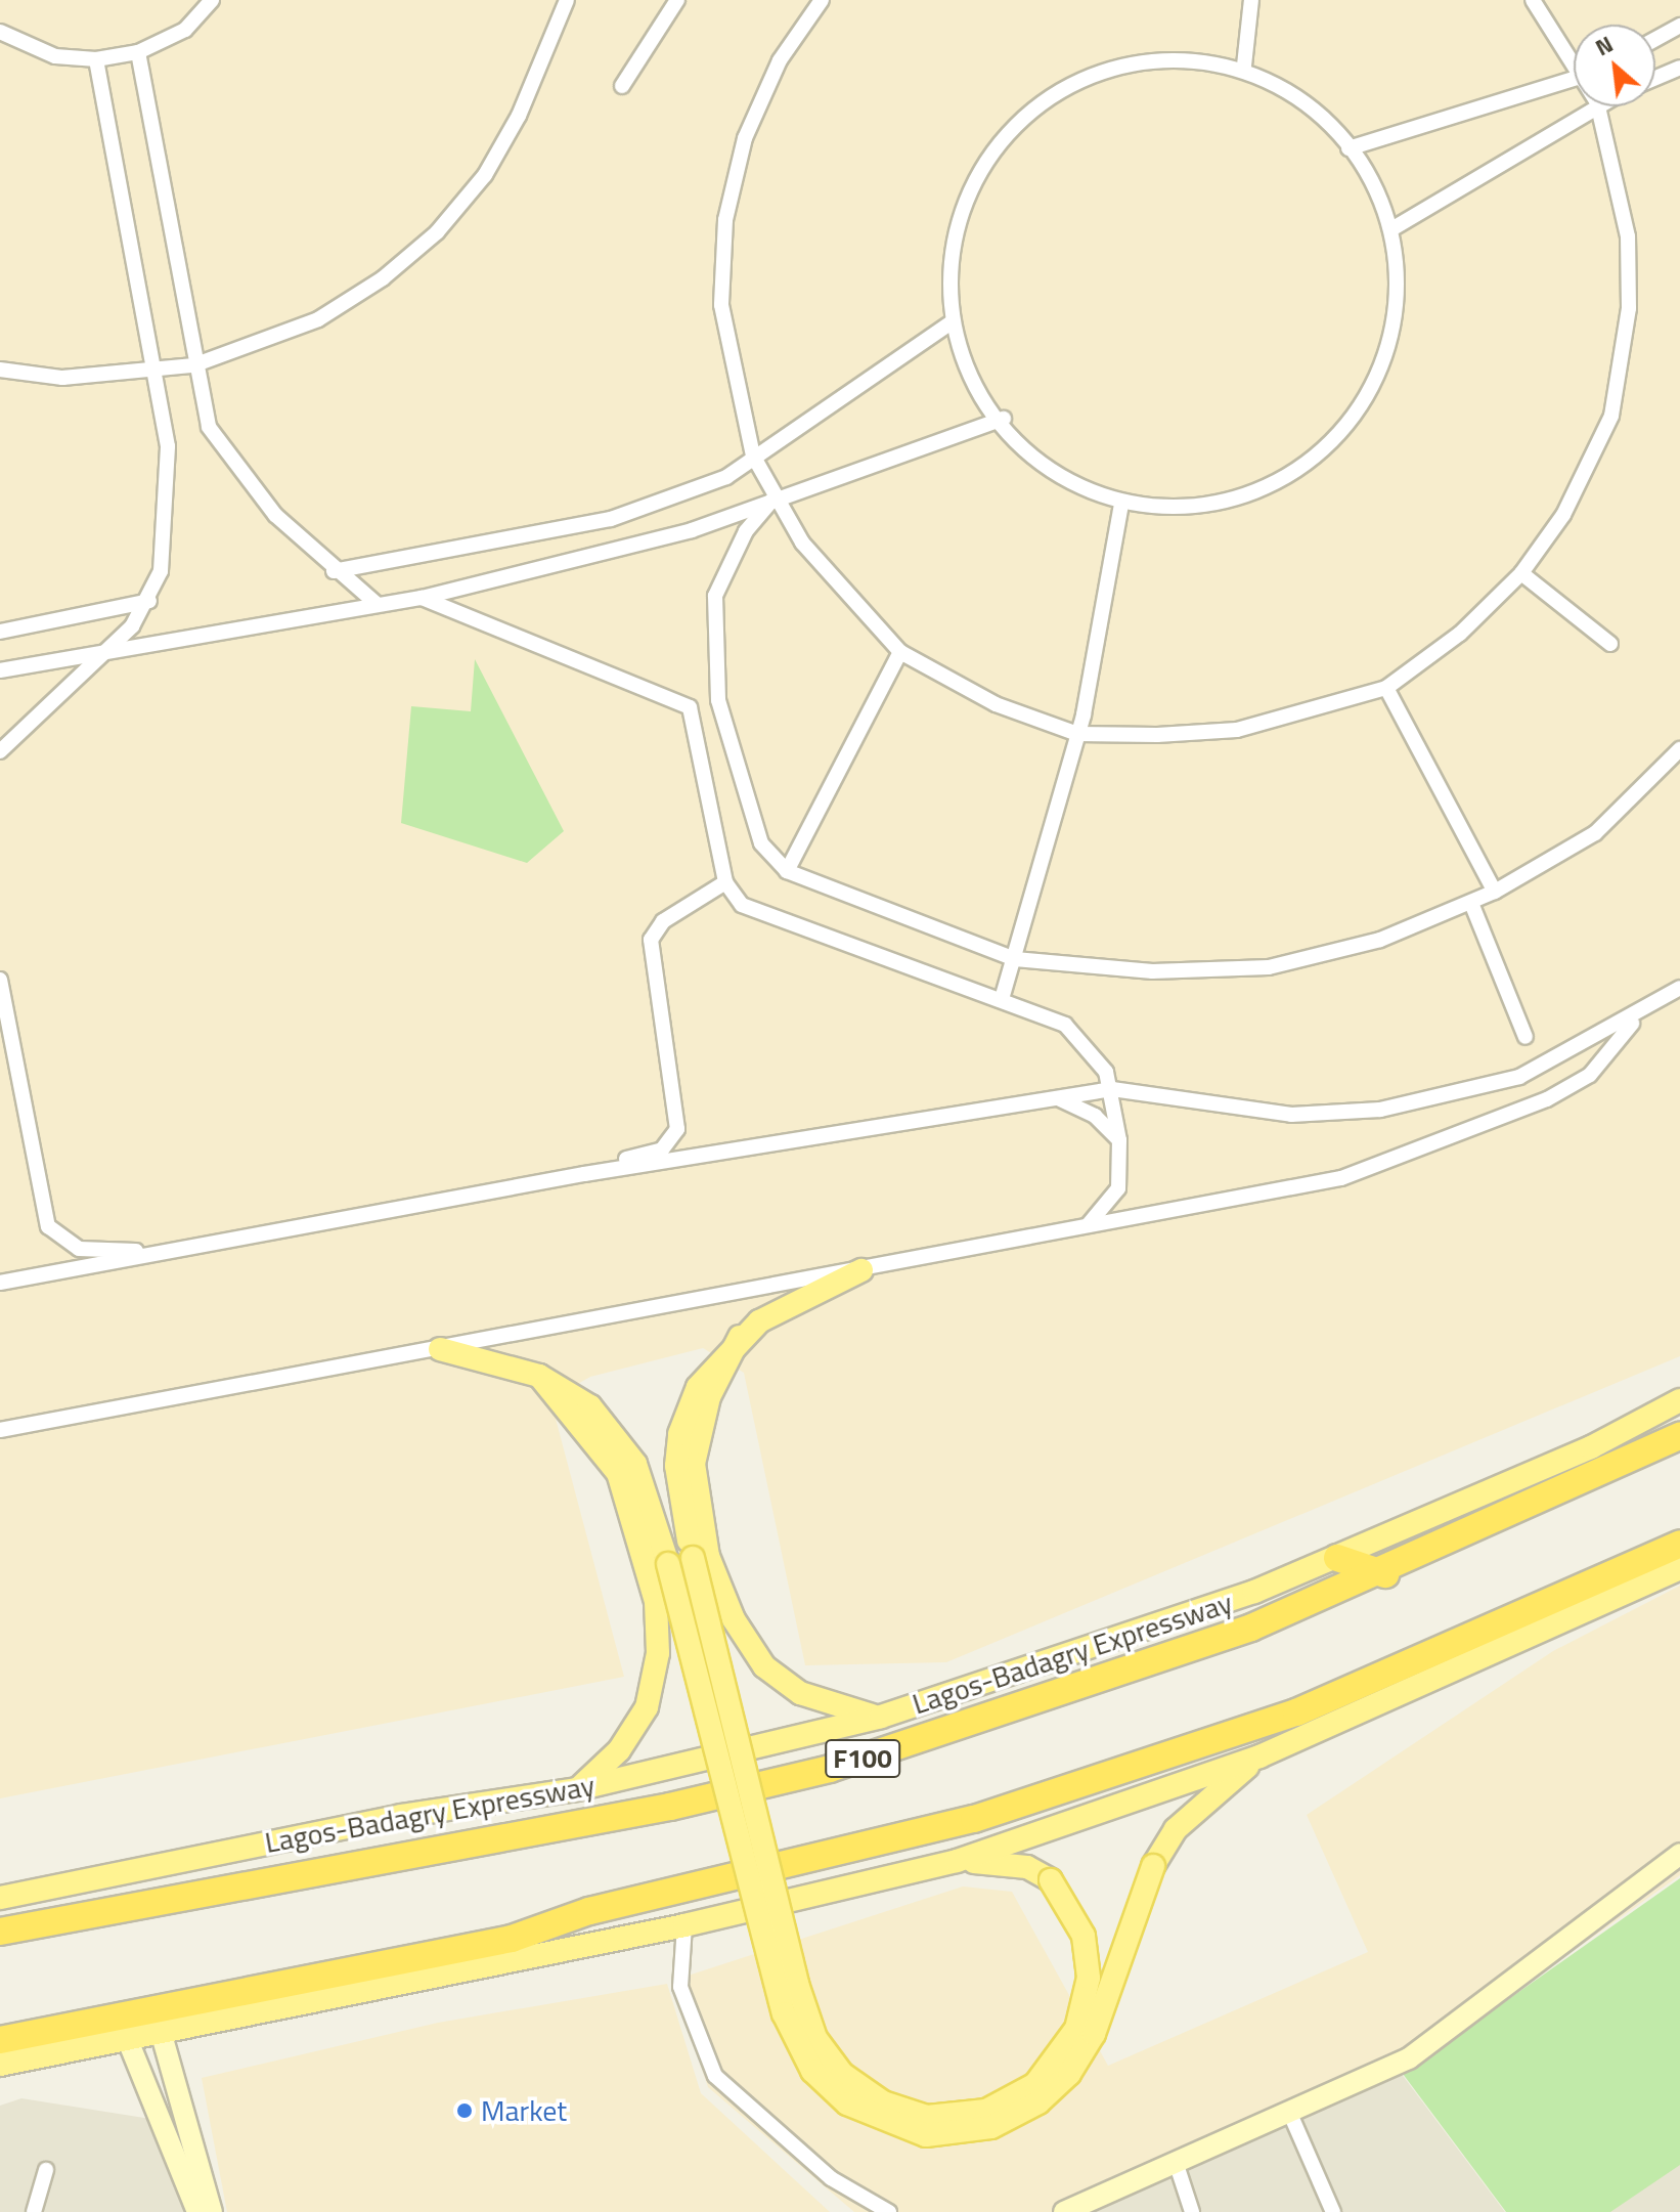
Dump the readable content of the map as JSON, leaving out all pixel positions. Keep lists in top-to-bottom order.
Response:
{
  "streets": {
    "highway": ["Lagos-Badagry Expressway", "F100"]
  },
  "places": ["Market"],
  "north": "top left"
}
